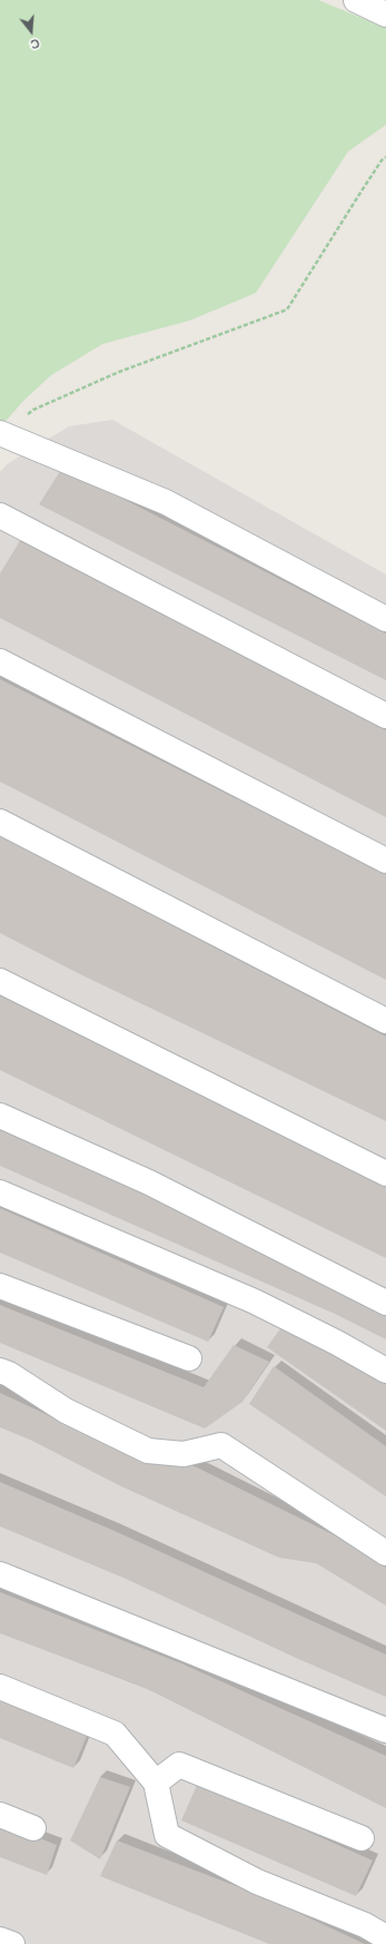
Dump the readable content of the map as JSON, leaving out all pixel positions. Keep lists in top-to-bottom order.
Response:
{
  "north": "bottom"
}
